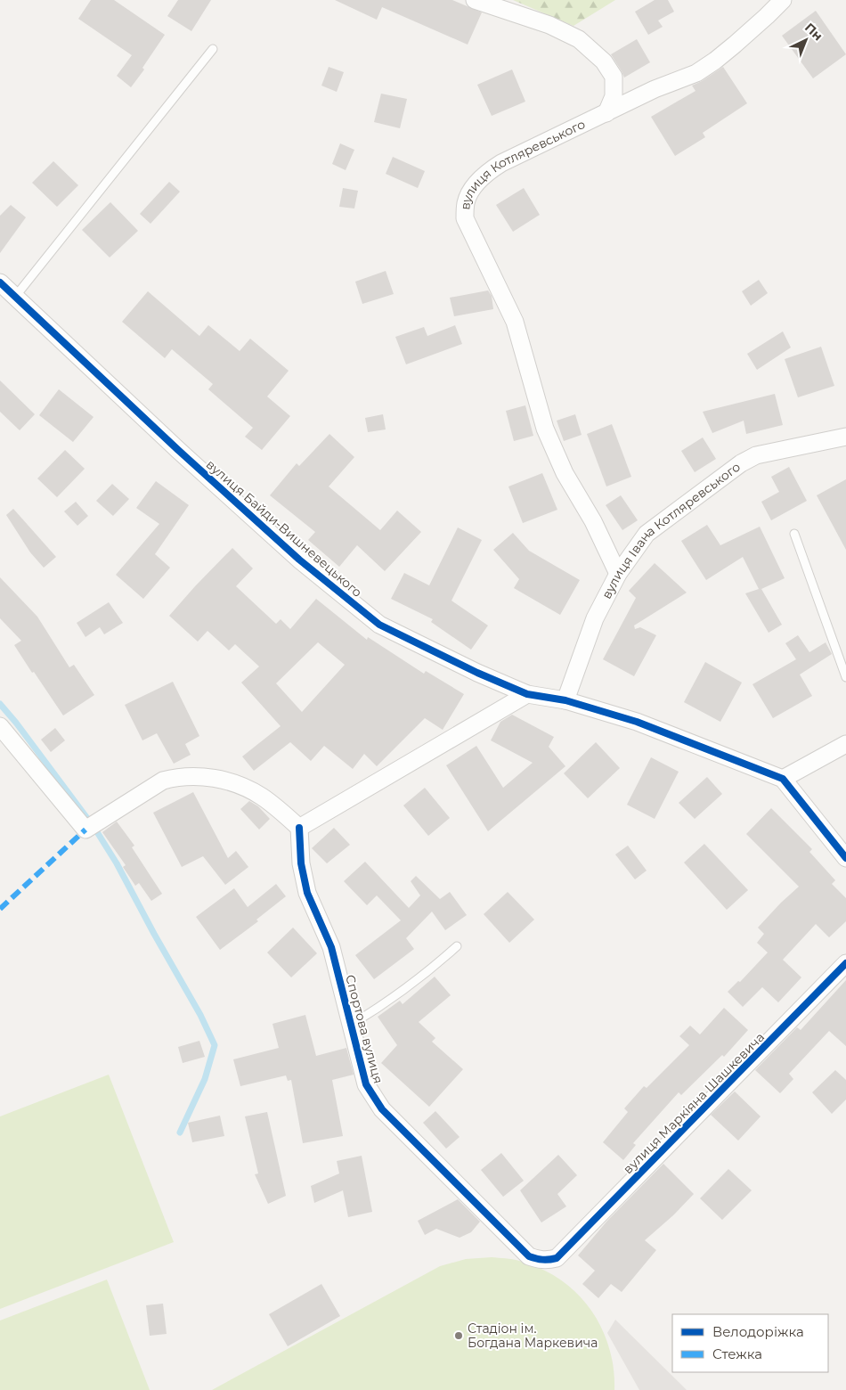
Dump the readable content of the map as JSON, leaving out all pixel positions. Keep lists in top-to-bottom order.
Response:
{
  "streets": {
    "street": [
      "вулиця Котляревського",
      "вулиця Байди-Вишневецького",
      "вулиця Івана Котляревського",
      "Спортова вулиця",
      "вулиця Маркіяна Шашкевича"
    ]
  },
  "crossings": [
    ["вулиця Котляревського", "вулиця Івана Котляревського"],
    ["вулиця Байди-Вишневецького", "вулиця Івана Котляревського"],
    ["Спортова вулиця", "вулиця Маркіяна Шашкевича"]
  ],
  "places": ["Стадіон ім. Богдана Маркевича"],
  "legend": ["Велодоріжка", "Стежка"],
  "north": "top right"
}
